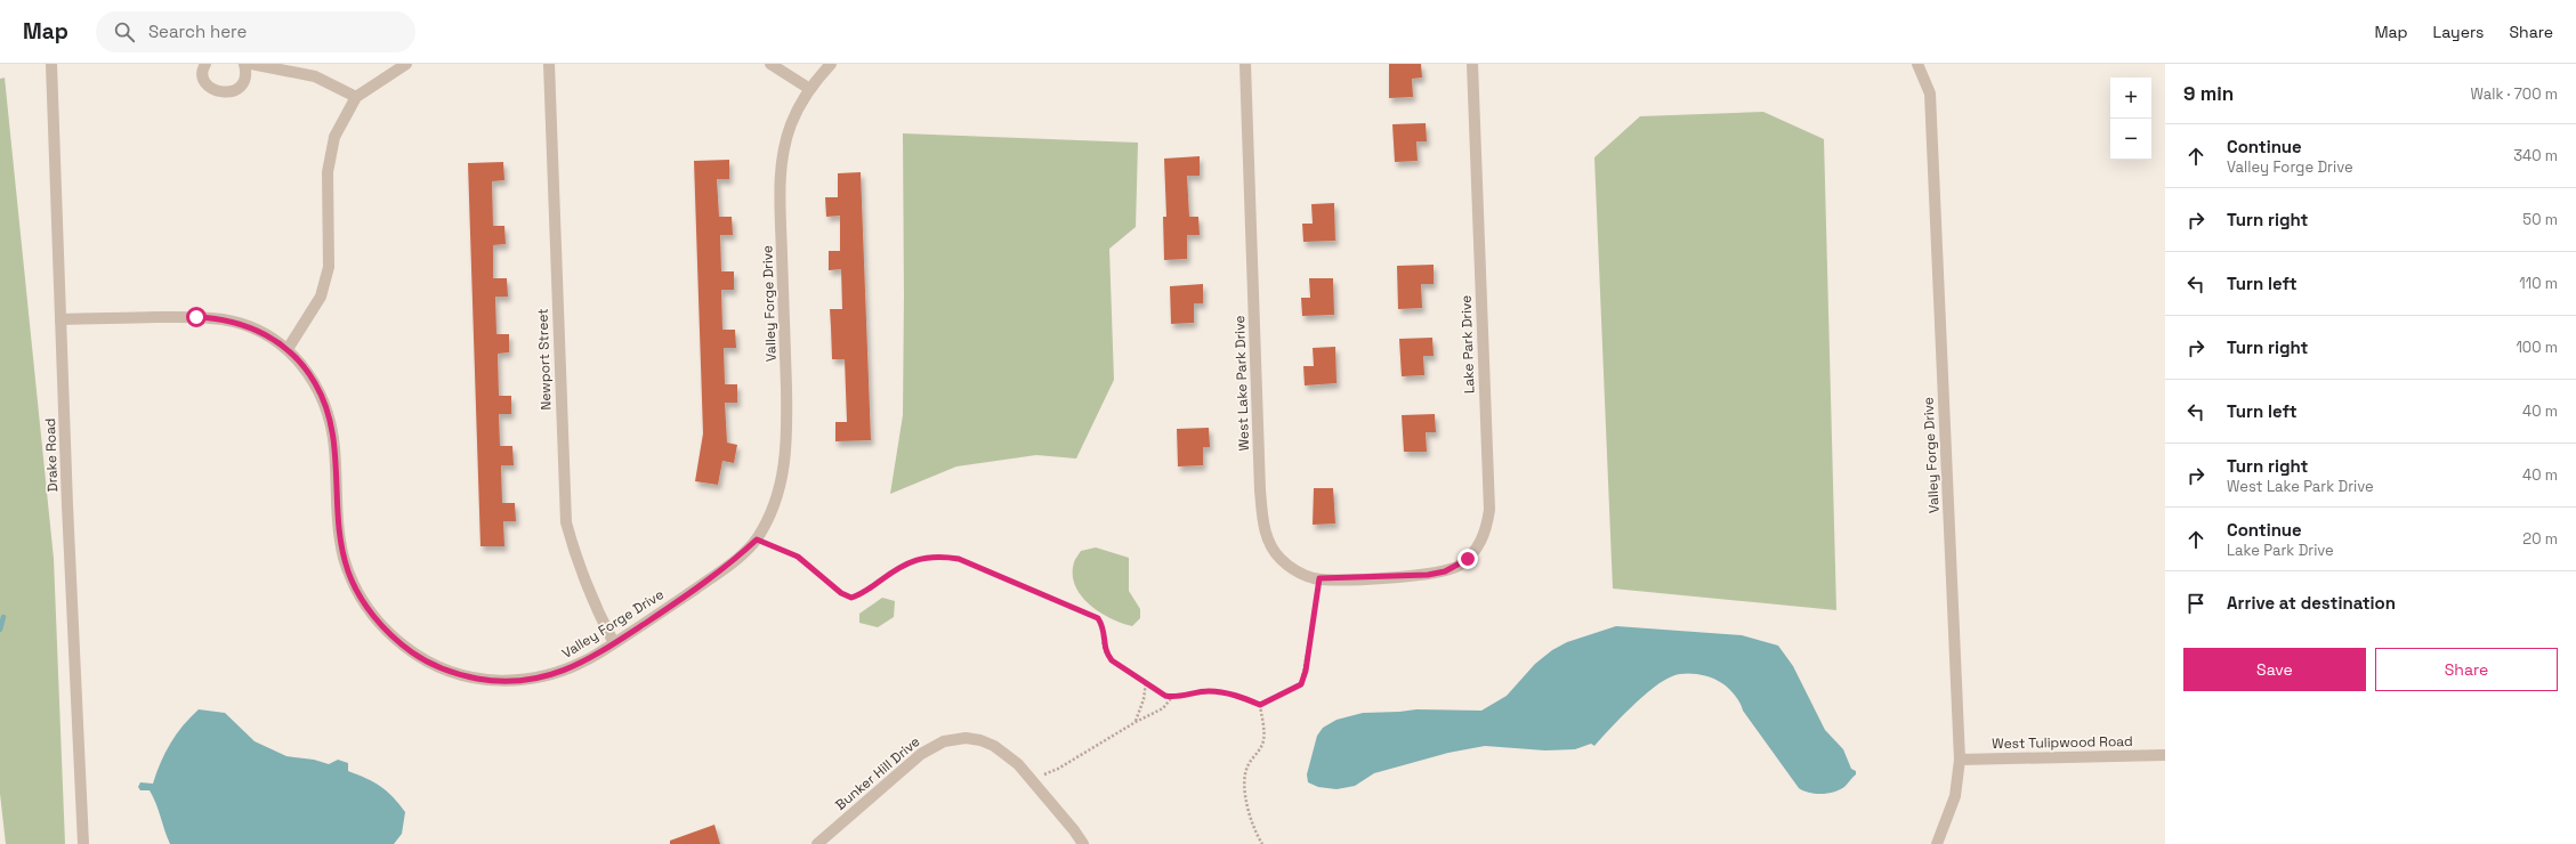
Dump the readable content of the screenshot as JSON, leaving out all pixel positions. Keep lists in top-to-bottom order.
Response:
{
  "streets": {
    "street": [
      "Valley Forge Drive",
      "Lake Park Drive",
      "Newport Street",
      "West Lake Park Drive",
      "Drake Road",
      "West Tulipwood Road",
      "Bunker Hill Drive"
    ]
  },
  "crossings": [
    ["Valley Forge Drive", "Newport Street"],
    ["Valley Forge Drive", "Drake Road"],
    ["Valley Forge Drive", "West Tulipwood Road"],
    ["Lake Park Drive", "West Lake Park Drive"]
  ],
  "page": {
    "header": "Map",
    "search": "Search here",
    "nav": ["Map", "Layers", "Share"],
    "heading": ["9 min", "Walk · 700 m"],
    "map_buttons": ["+", "−"],
    "list": [
      ["Continue", "Valley Forge Drive", "340 m"],
      ["Turn right", "50 m"],
      ["Turn left", "110 m"],
      ["Turn right", "100 m"],
      ["Turn left", "40 m"],
      ["Turn right", "West Lake Park Drive", "40 m"],
      ["Continue", "Lake Park Drive", "20 m"],
      "Arrive at destination"
    ],
    "buttons": ["Save", "Share"]
  }
}
